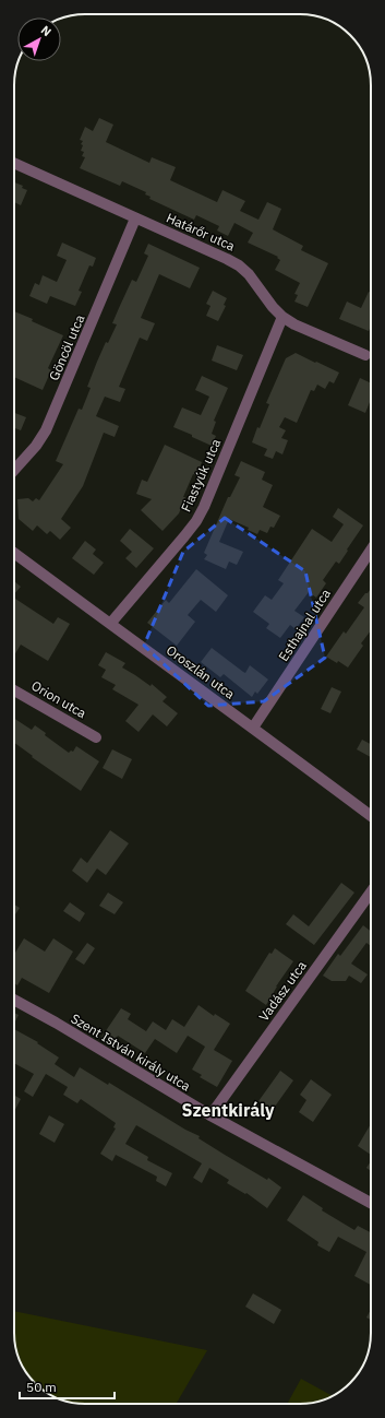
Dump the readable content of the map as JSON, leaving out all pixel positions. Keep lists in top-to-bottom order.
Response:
{
  "streets": {
    "street": [
      "Határőr utca",
      "Göncöl utca",
      "Fiastyúk utca",
      "Esthajnal utca",
      "Oroszlán utca",
      "Orion utca",
      "Vadász utca",
      "Szent István király utca"
    ]
  },
  "crossings": [
    ["Határőr utca", "Göncöl utca"],
    ["Határőr utca", "Fiastyúk utca"],
    ["Fiastyúk utca", "Oroszlán utca"],
    ["Esthajnal utca", "Oroszlán utca"],
    ["Vadász utca", "Szent István király utca"]
  ],
  "districts": ["Szentkirály"],
  "scale_bar": "50 m",
  "north": "top right"
}
